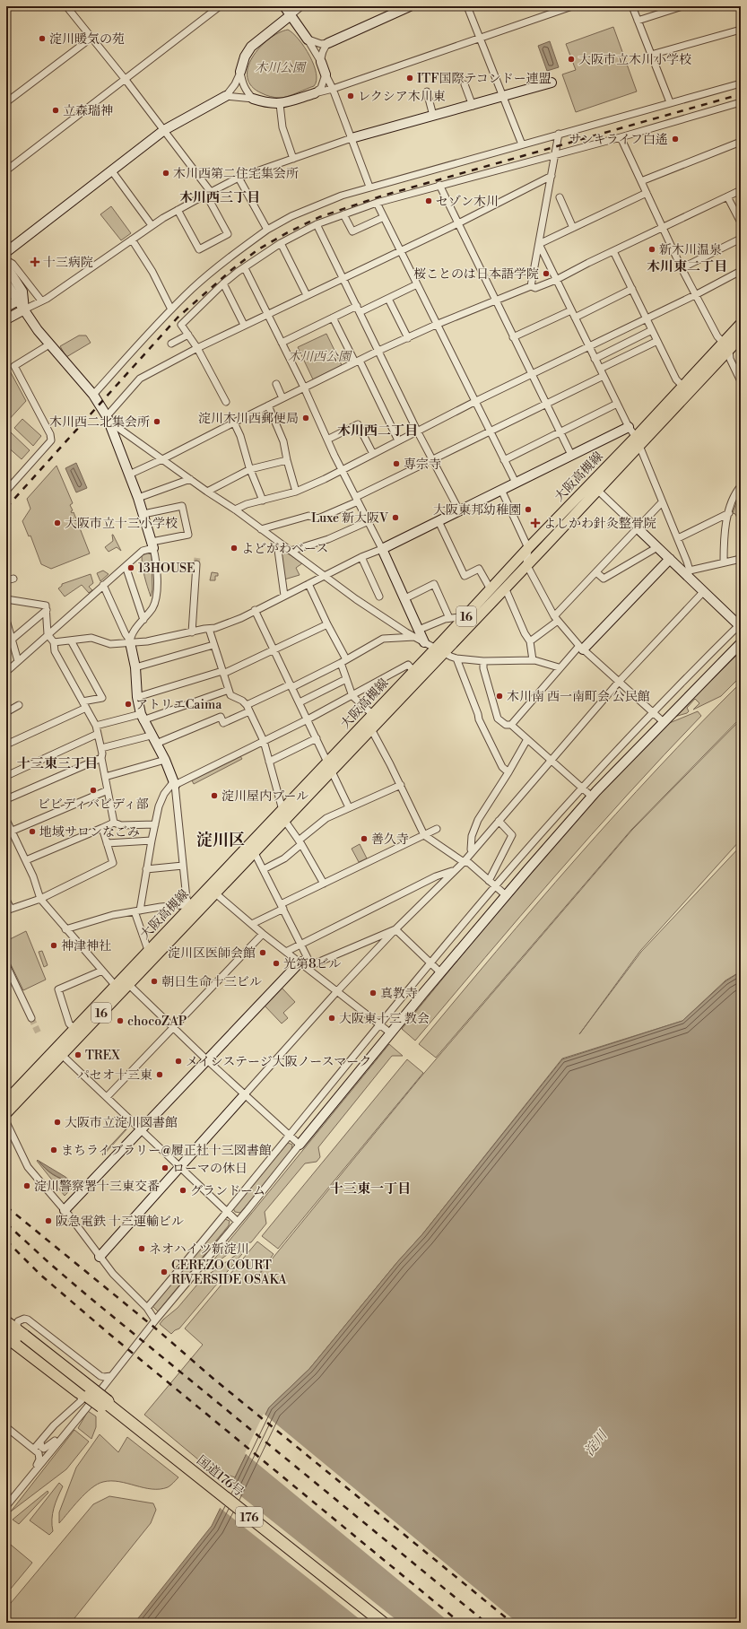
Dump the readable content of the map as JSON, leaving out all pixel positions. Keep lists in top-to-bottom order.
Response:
{
  "streets": {
    "highway": ["国道176号", "176"],
    "main road": ["大阪高槻線", "16"]
  },
  "districts": [
    "木川西三丁目",
    "木川東二丁目",
    "木川西二丁目",
    "十三東三丁目",
    "淀川区",
    "十三東一丁目"
  ],
  "water": ["淀川"],
  "parks": ["木川公園", "木川西公園"],
  "places": {
    "other": [
      "淀川暖気の苑",
      "大阪市立木川小学校",
      "ITF国際テコンドー連盟",
      "レクシア木川東",
      "立森瑞神",
      "サンキライフ白遙",
      "木川西第二住宅集会所",
      "セゾン木川",
      "新木川温泉",
      "桜ことのは日本語学院",
      "淀川木川西郵便局",
      "木川西二北集会所",
      "専宗寺",
      "大阪東邦幼稚園",
      "Luxe 新大阪V",
      "大阪市立十三小学校",
      "よどがわベース",
      "13HOUSE",
      "木川南 西一南町会 公民館",
      "アトリエCaima",
      "ビビディバビディ部",
      "淀川屋内プール",
      "地域サロンなごみ",
      "善久寺",
      "神津神社",
      "淀川区医師会館",
      "光第8ビル",
      "朝日生命十三ビル",
      "真教寺",
      "大阪東十三 教会",
      "chocoZAP",
      "TREX",
      "メインステージ大阪ノースマーク",
      "パセオ十三東",
      "大阪市立淀川図書館",
      "まちライブラリー@履正社十三図書館",
      "ローマの休日",
      "淀川警察署十三東交番",
      "グランドーム",
      "阪急電鉄 十三運輸ビル",
      "ネオハイツ新淀川",
      "CEREZO COURT RIVERSIDE OSAKA"
    ],
    "health": ["十三病院", "よしかわ針灸整骨院"]
  }
}
